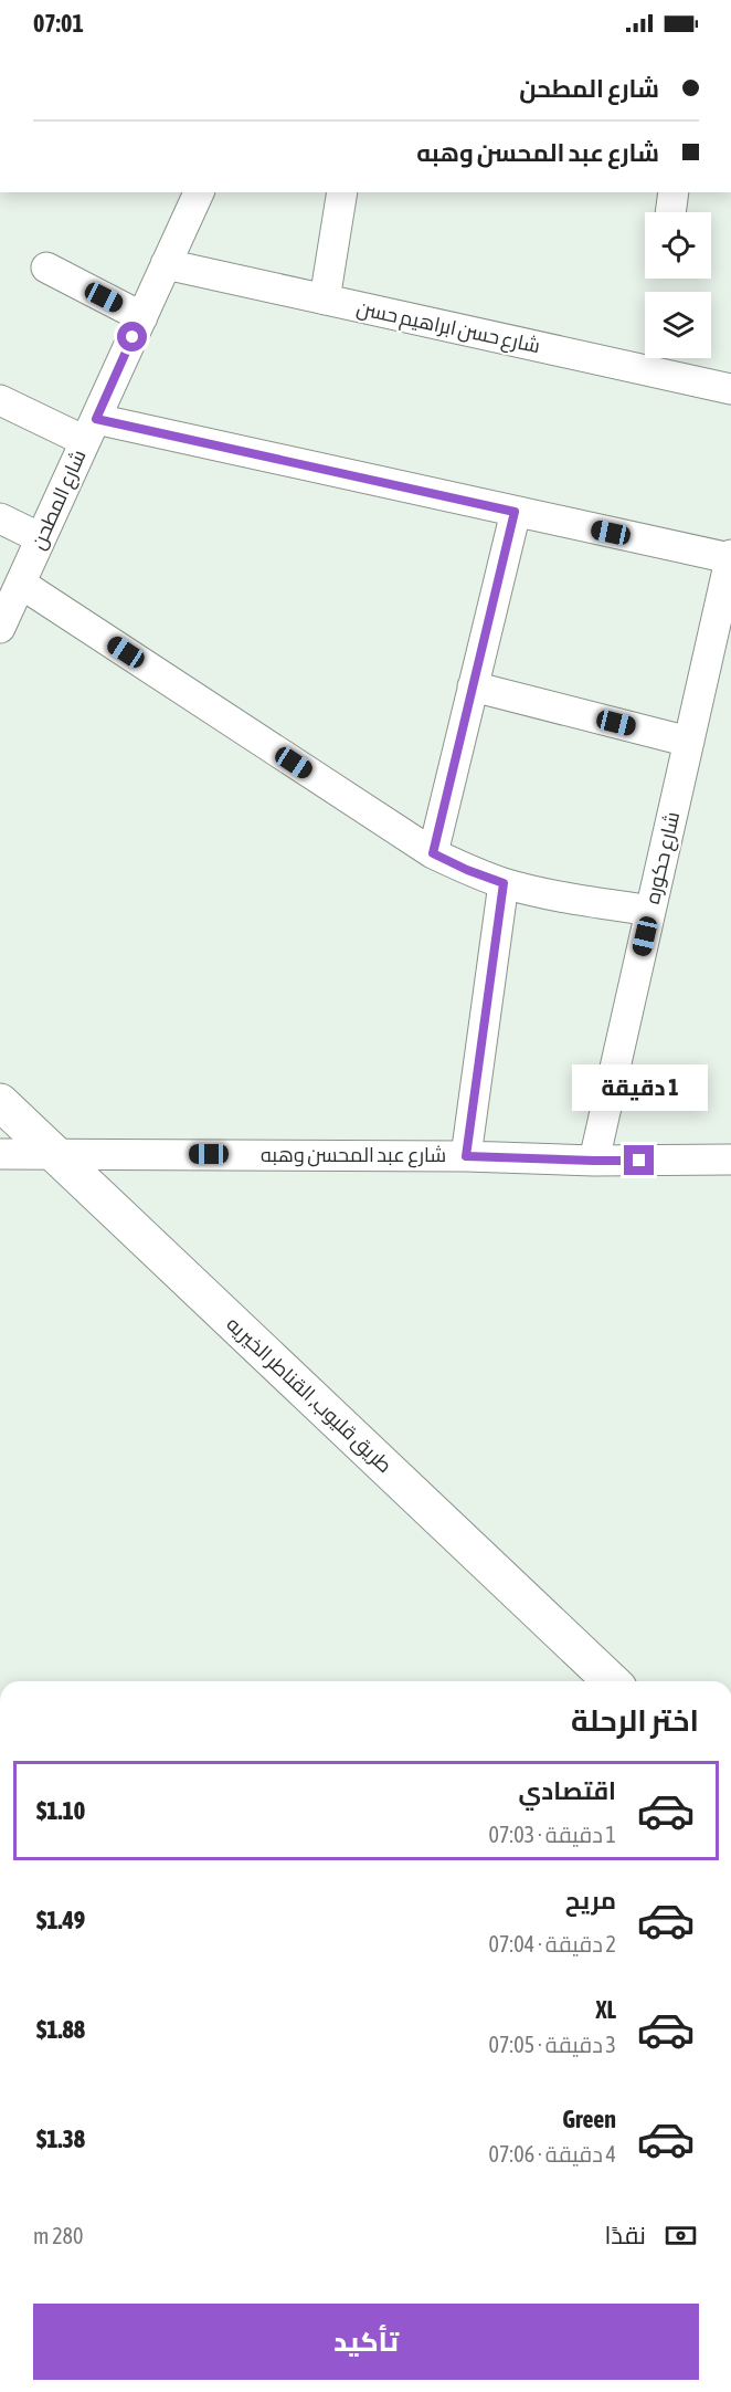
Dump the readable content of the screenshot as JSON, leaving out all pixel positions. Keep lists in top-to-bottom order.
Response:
{
  "streets": {
    "main road": ["طريق قليوب, القناطر الخيريه"],
    "street": [
      "شارع حسن ابراهيم حسن",
      "شارع المطحن",
      "شارع حكوره",
      "شارع عبد المحسن وهبه"
    ]
  },
  "crossings": [
    ["شارع حسن ابراهيم حسن", "شارع المطحن"],
    ["شارع حكوره", "شارع عبد المحسن وهبه"],
    ["شارع عبد المحسن وهبه", "طريق قليوب, القناطر الخيريه"]
  ],
  "page": {
    "status": "07:01",
    "banner": ["شارع المطحن", "شارع عبد المحسن وهبه"],
    "bubble": "1 دقيقة",
    "heading": "اختر الرحلة",
    "list": [
      {
        "name": "اقتصادي",
        "note": "1 دقيقة · 07:03",
        "value": "$1.10"
      },
      {
        "name": "مريح",
        "note": "2 دقيقة · 07:04",
        "value": "$1.49"
      },
      {
        "name": "XL",
        "note": "3 دقيقة · 07:05",
        "value": "$1.88"
      },
      {
        "name": "Green",
        "note": "4 دقيقة · 07:06",
        "value": "$1.38"
      }
    ],
    "pay": ["نقدًا", "280 m"],
    "buttons": "تأكيد"
  }
}
